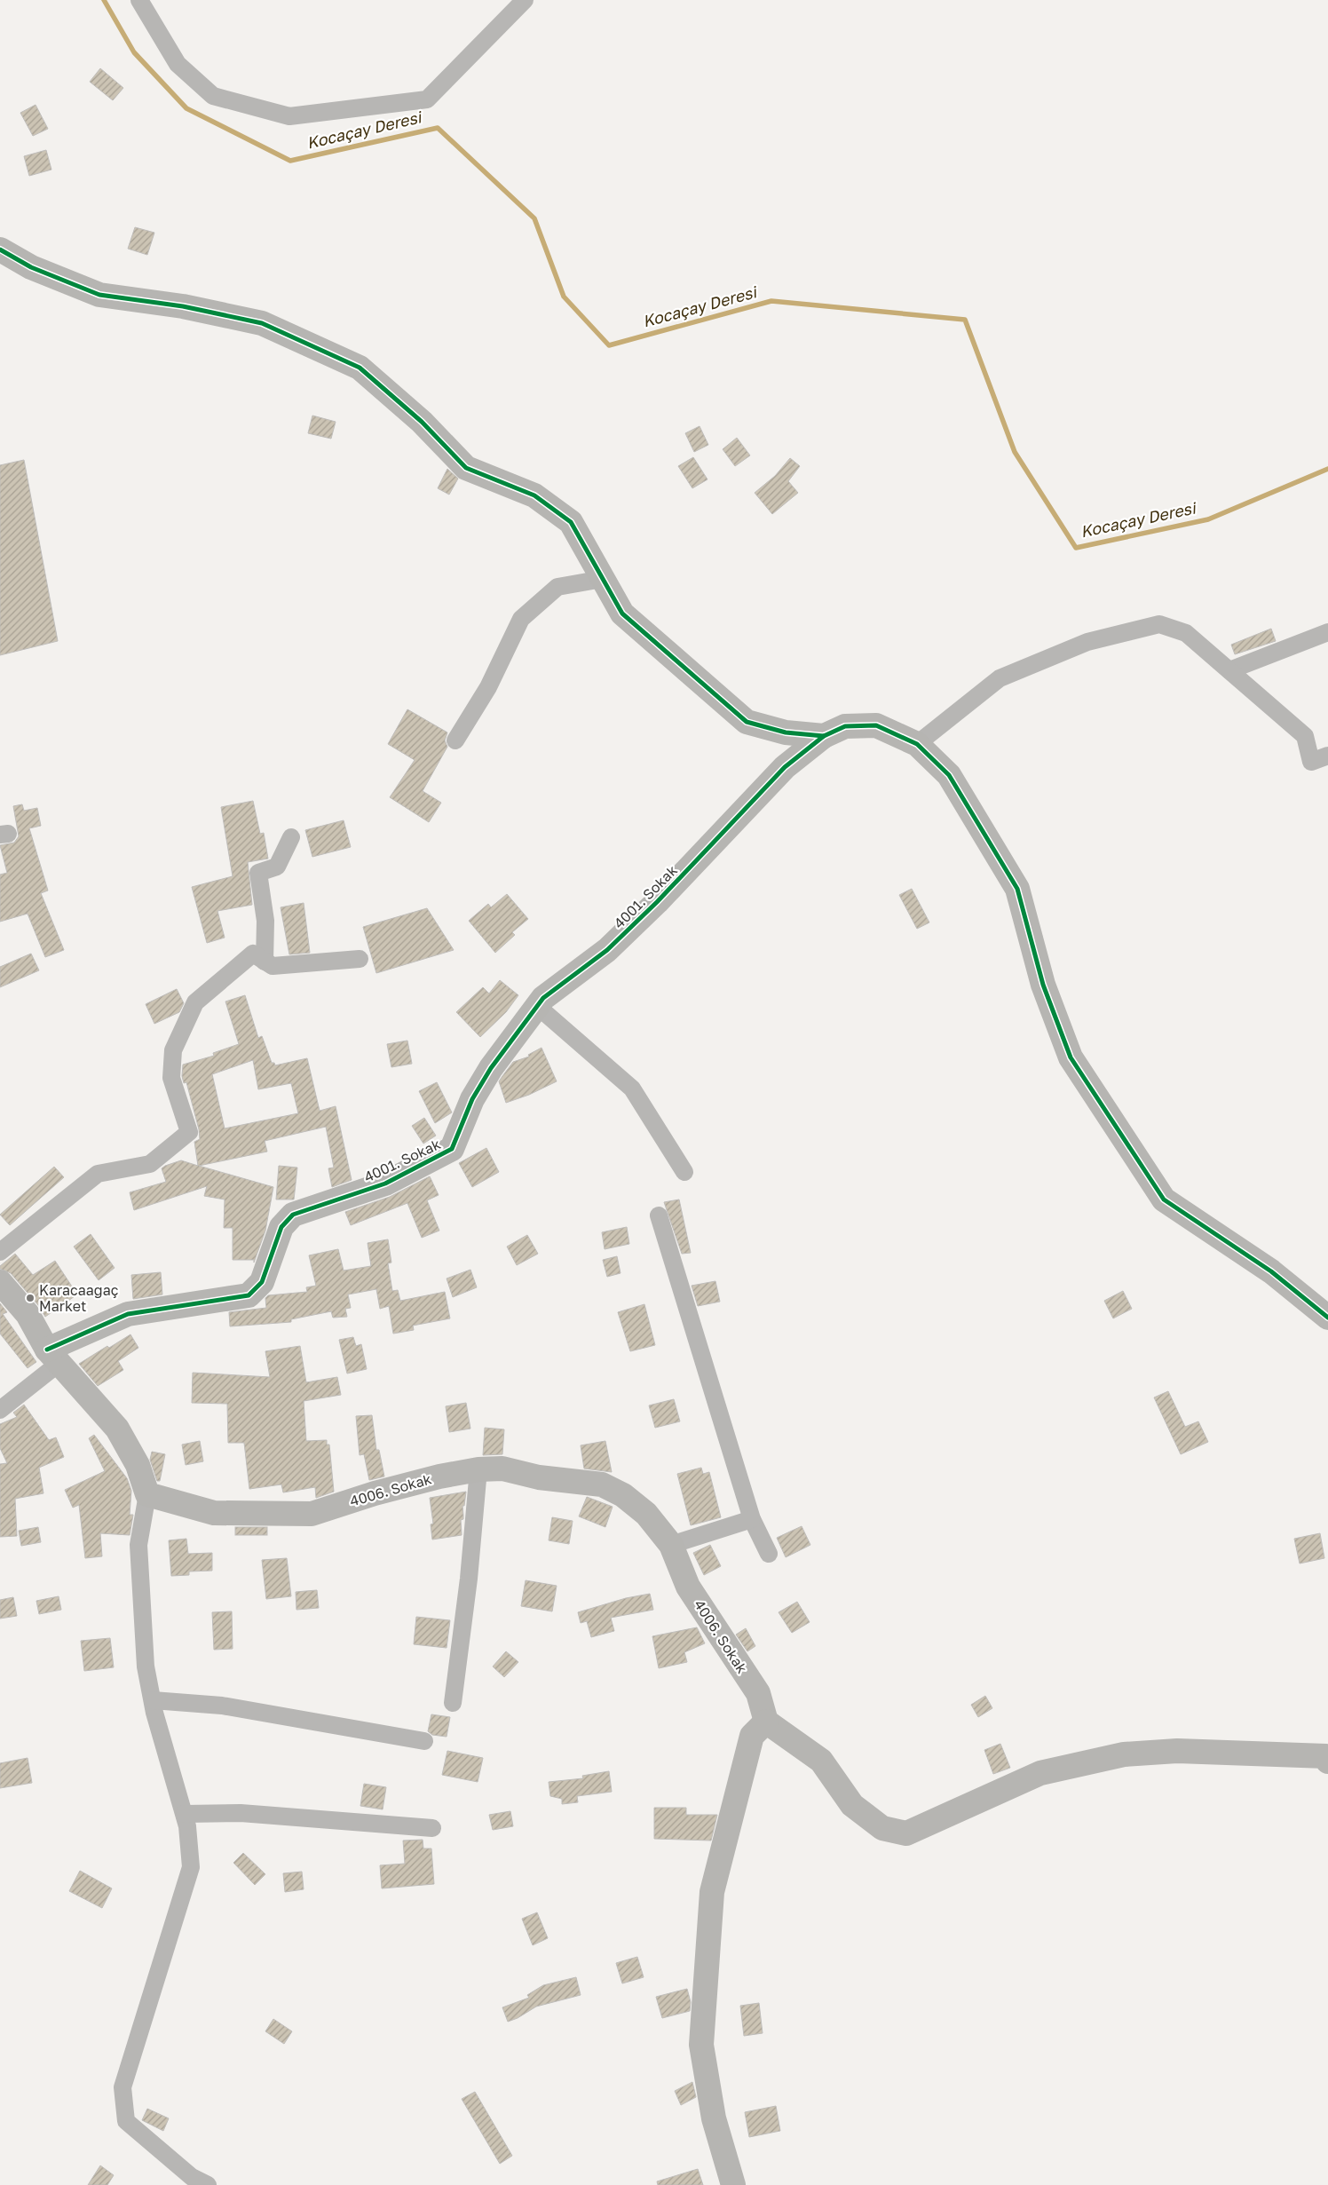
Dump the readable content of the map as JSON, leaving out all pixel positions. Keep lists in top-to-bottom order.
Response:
{
  "streets": {
    "street": ["4001. Sokak", "4006. Sokak"]
  },
  "water": ["Kocaçay Deresi"],
  "places": ["Karacaağaç Market"]
}
